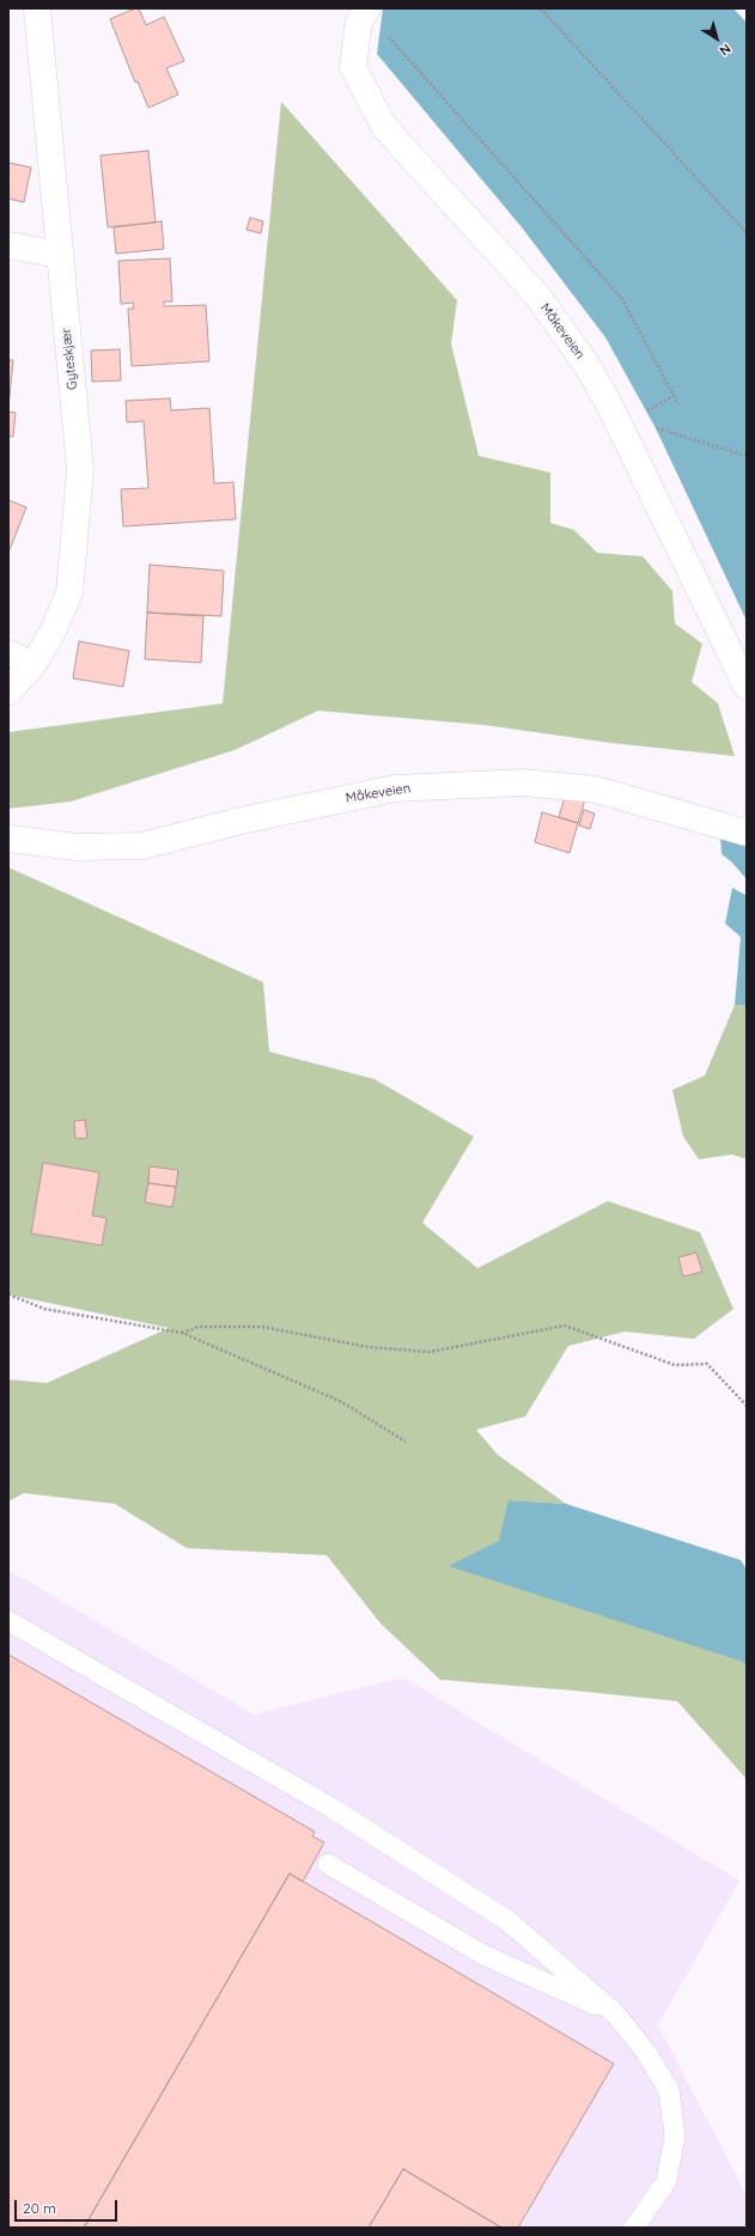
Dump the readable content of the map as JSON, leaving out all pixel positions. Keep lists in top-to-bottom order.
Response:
{
  "streets": {
    "street": ["Måkeveien", "Gyteskjær"]
  },
  "scale_bar": "20 m",
  "north": "bottom right"
}
